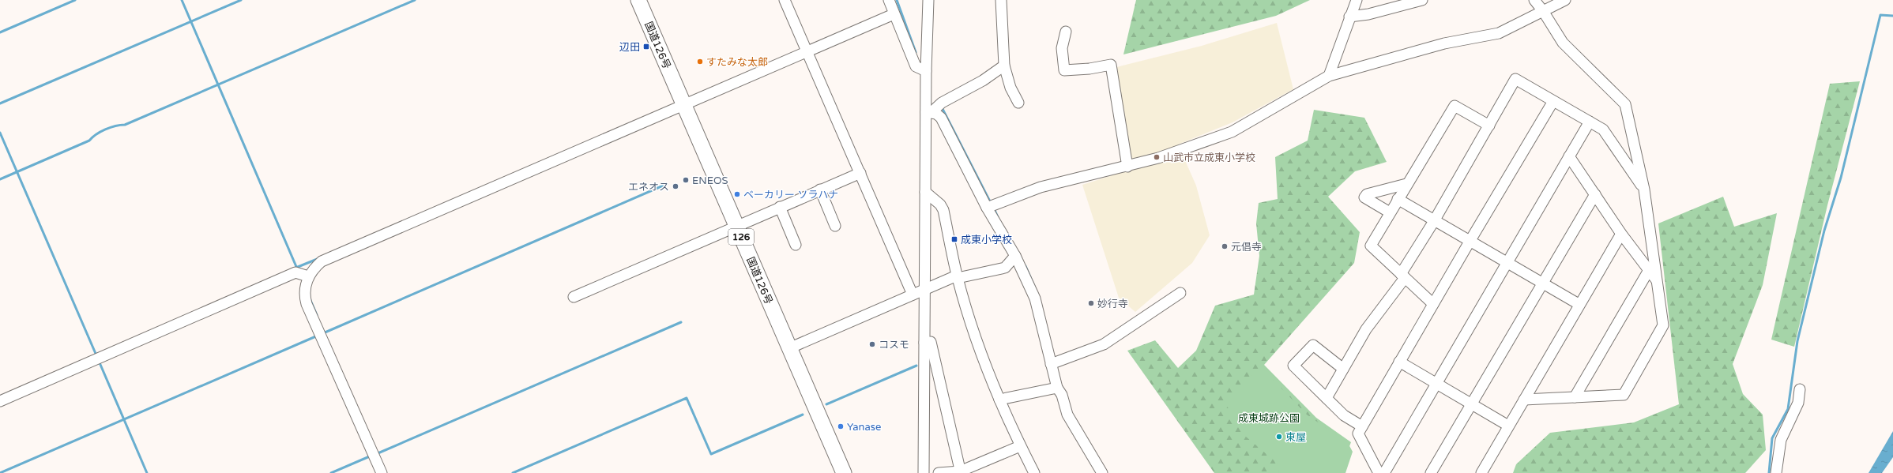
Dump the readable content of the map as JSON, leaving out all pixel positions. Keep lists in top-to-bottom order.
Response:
{
  "streets": {
    "highway": ["国道126号", "126"]
  },
  "parks": ["成東城跡公園"],
  "places": {
    "transit": ["辺田", "成東小学校"],
    "other": [
      "すたみな太郎",
      "山武市立成東小学校",
      "ENEOS",
      "エネオス",
      "ベーカリー ソラハナ",
      "元倡寺",
      "妙行寺",
      "コスモ",
      "Yanase",
      "東屋"
    ]
  }
}
